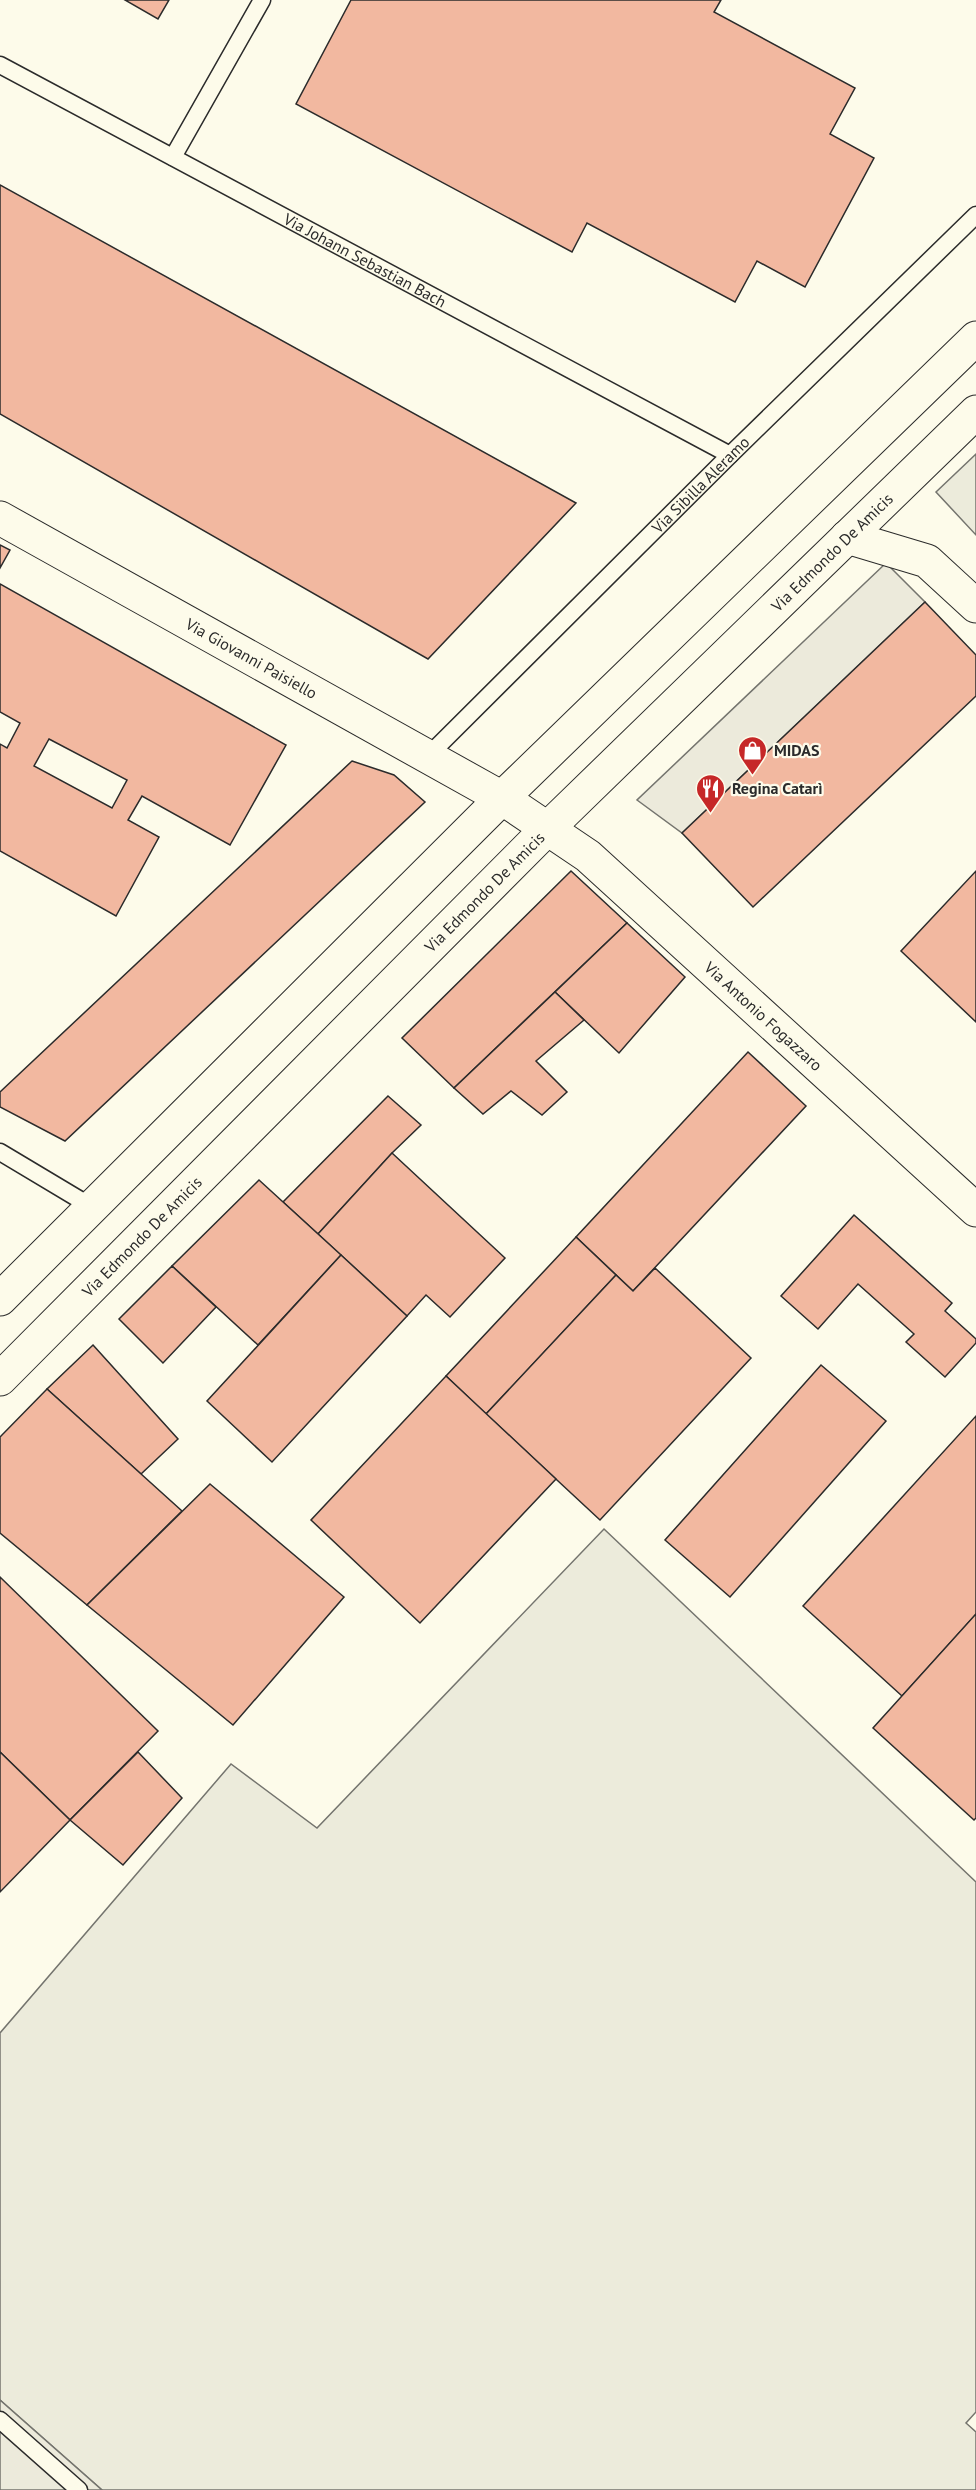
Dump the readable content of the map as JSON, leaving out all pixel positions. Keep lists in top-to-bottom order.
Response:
{
  "streets": {
    "main road": ["Via Edmondo De Amicis", "Via Giovanni Paisiello", "Via Antonio Fogazzaro"],
    "lane": ["Via Johann Sebastian Bach", "Via Sibilla Aleramo"]
  },
  "crossings": [
    ["Via Johann Sebastian Bach", "Via Sibilla Aleramo"],
    ["Via Sibilla Aleramo", "Via Giovanni Paisiello"],
    ["Via Edmondo De Amicis", "Via Antonio Fogazzaro"],
    ["Via Giovanni Paisiello", "Via Antonio Fogazzaro"]
  ],
  "places": {
    "shop": ["MIDAS"],
    "restaurant": ["Regina Catarì"]
  }
}
